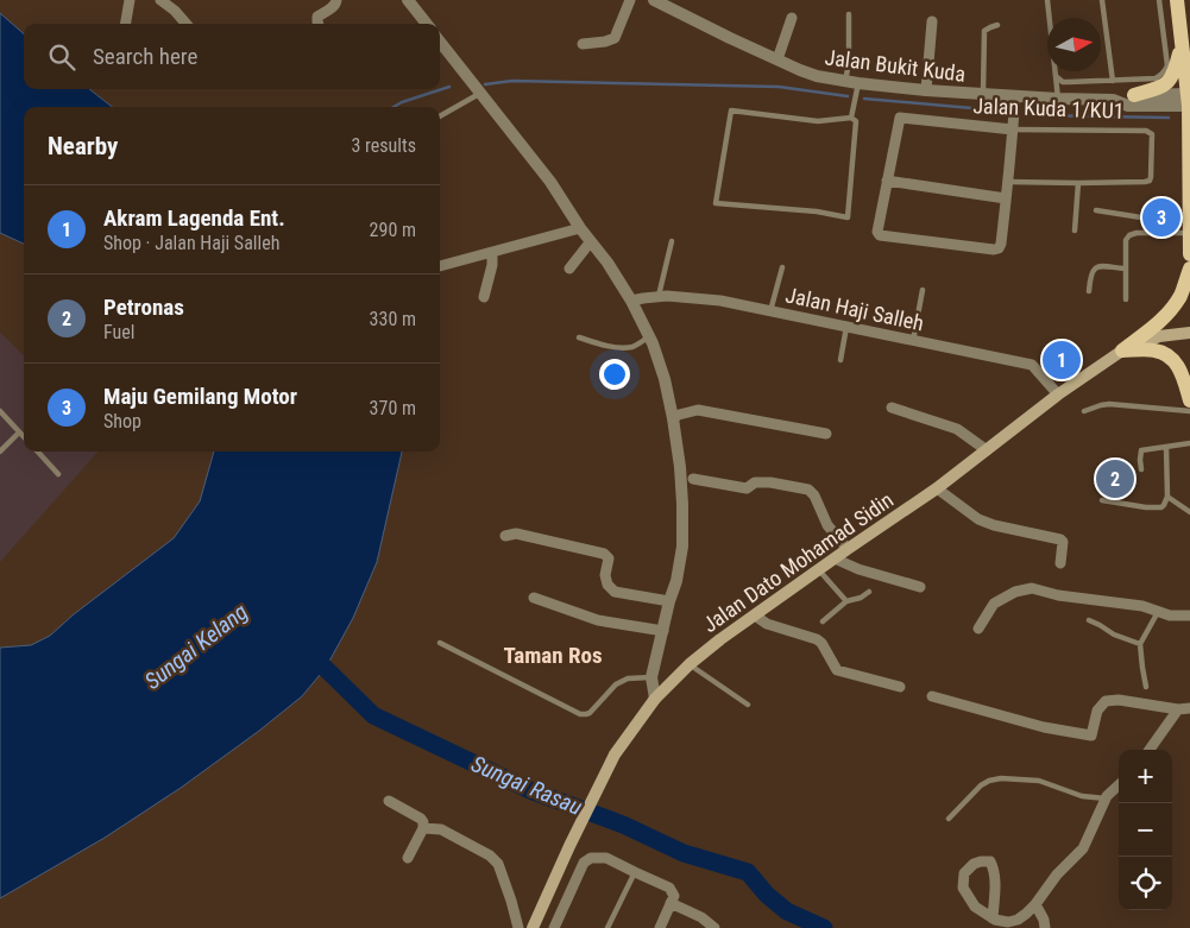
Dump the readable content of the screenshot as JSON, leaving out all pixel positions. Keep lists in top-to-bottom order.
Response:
{
  "streets": {
    "main road": ["Jalan Dato Mohamad Sidin"],
    "street": ["Jalan Bukit Kuda", "Jalan Kuda 1/KU1", "Jalan Haji Salleh"]
  },
  "crossings": [
    ["Jalan Haji Salleh", "Jalan Dato Mohamad Sidin"]
  ],
  "districts": ["Taman Ros"],
  "water": ["Sungai Kelang", "Sungai Rasau"],
  "north": "right",
  "page": {
    "search": "Search here",
    "heading": ["Nearby", "3 results"],
    "list": [
      {
        "mark": "1",
        "name": "Akram Lagenda Ent.",
        "note": "Shop · Jalan Haji Salleh",
        "value": "290 m"
      },
      {
        "mark": "2",
        "name": "Petronas",
        "note": "Fuel",
        "value": "330 m"
      },
      {
        "mark": "3",
        "name": "Maju Gemilang Motor",
        "note": "Shop",
        "value": "370 m"
      }
    ],
    "pins": ["3", "1", "2"],
    "map_buttons": ["+", "−"]
  }
}
